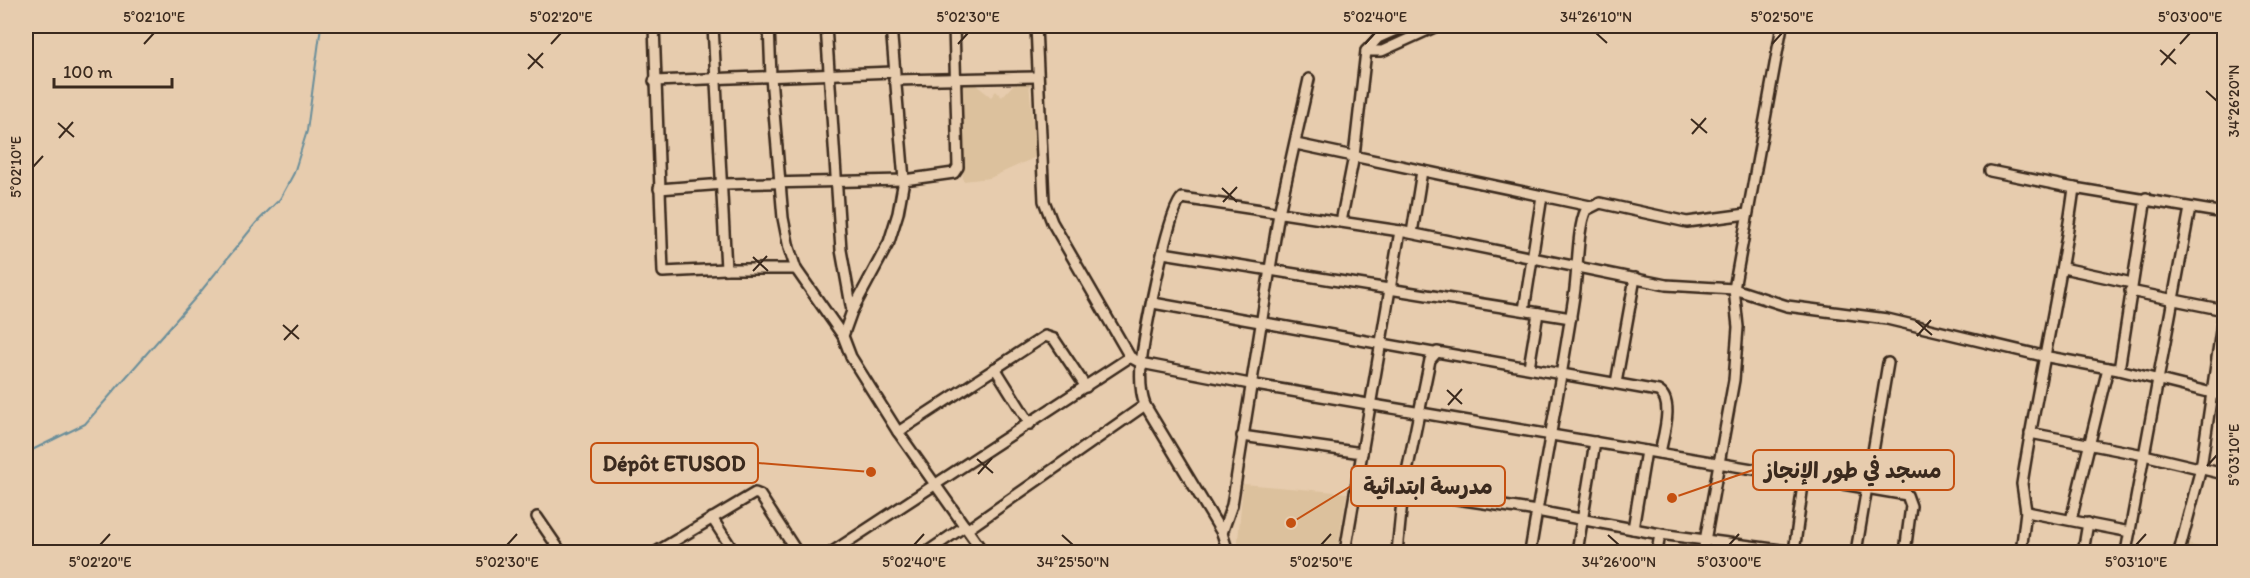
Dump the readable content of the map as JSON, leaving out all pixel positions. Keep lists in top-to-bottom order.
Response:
{
  "places": ["Dépôt ETUSOD", "مسجد في طور الإنجاز", "مدرسة ابتدائية"],
  "scale_bar": "100 m",
  "coordinates": [
    "5°02'10\"E",
    "5°02'20\"E",
    "5°02'30\"E",
    "5°02'40\"E",
    "34°26'10\"N",
    "5°02'50\"E",
    "5°03'00\"E",
    "34°26'20\"N",
    "5°03'10\"E",
    "34°25'50\"N",
    "34°26'00\"N"
  ]
}
